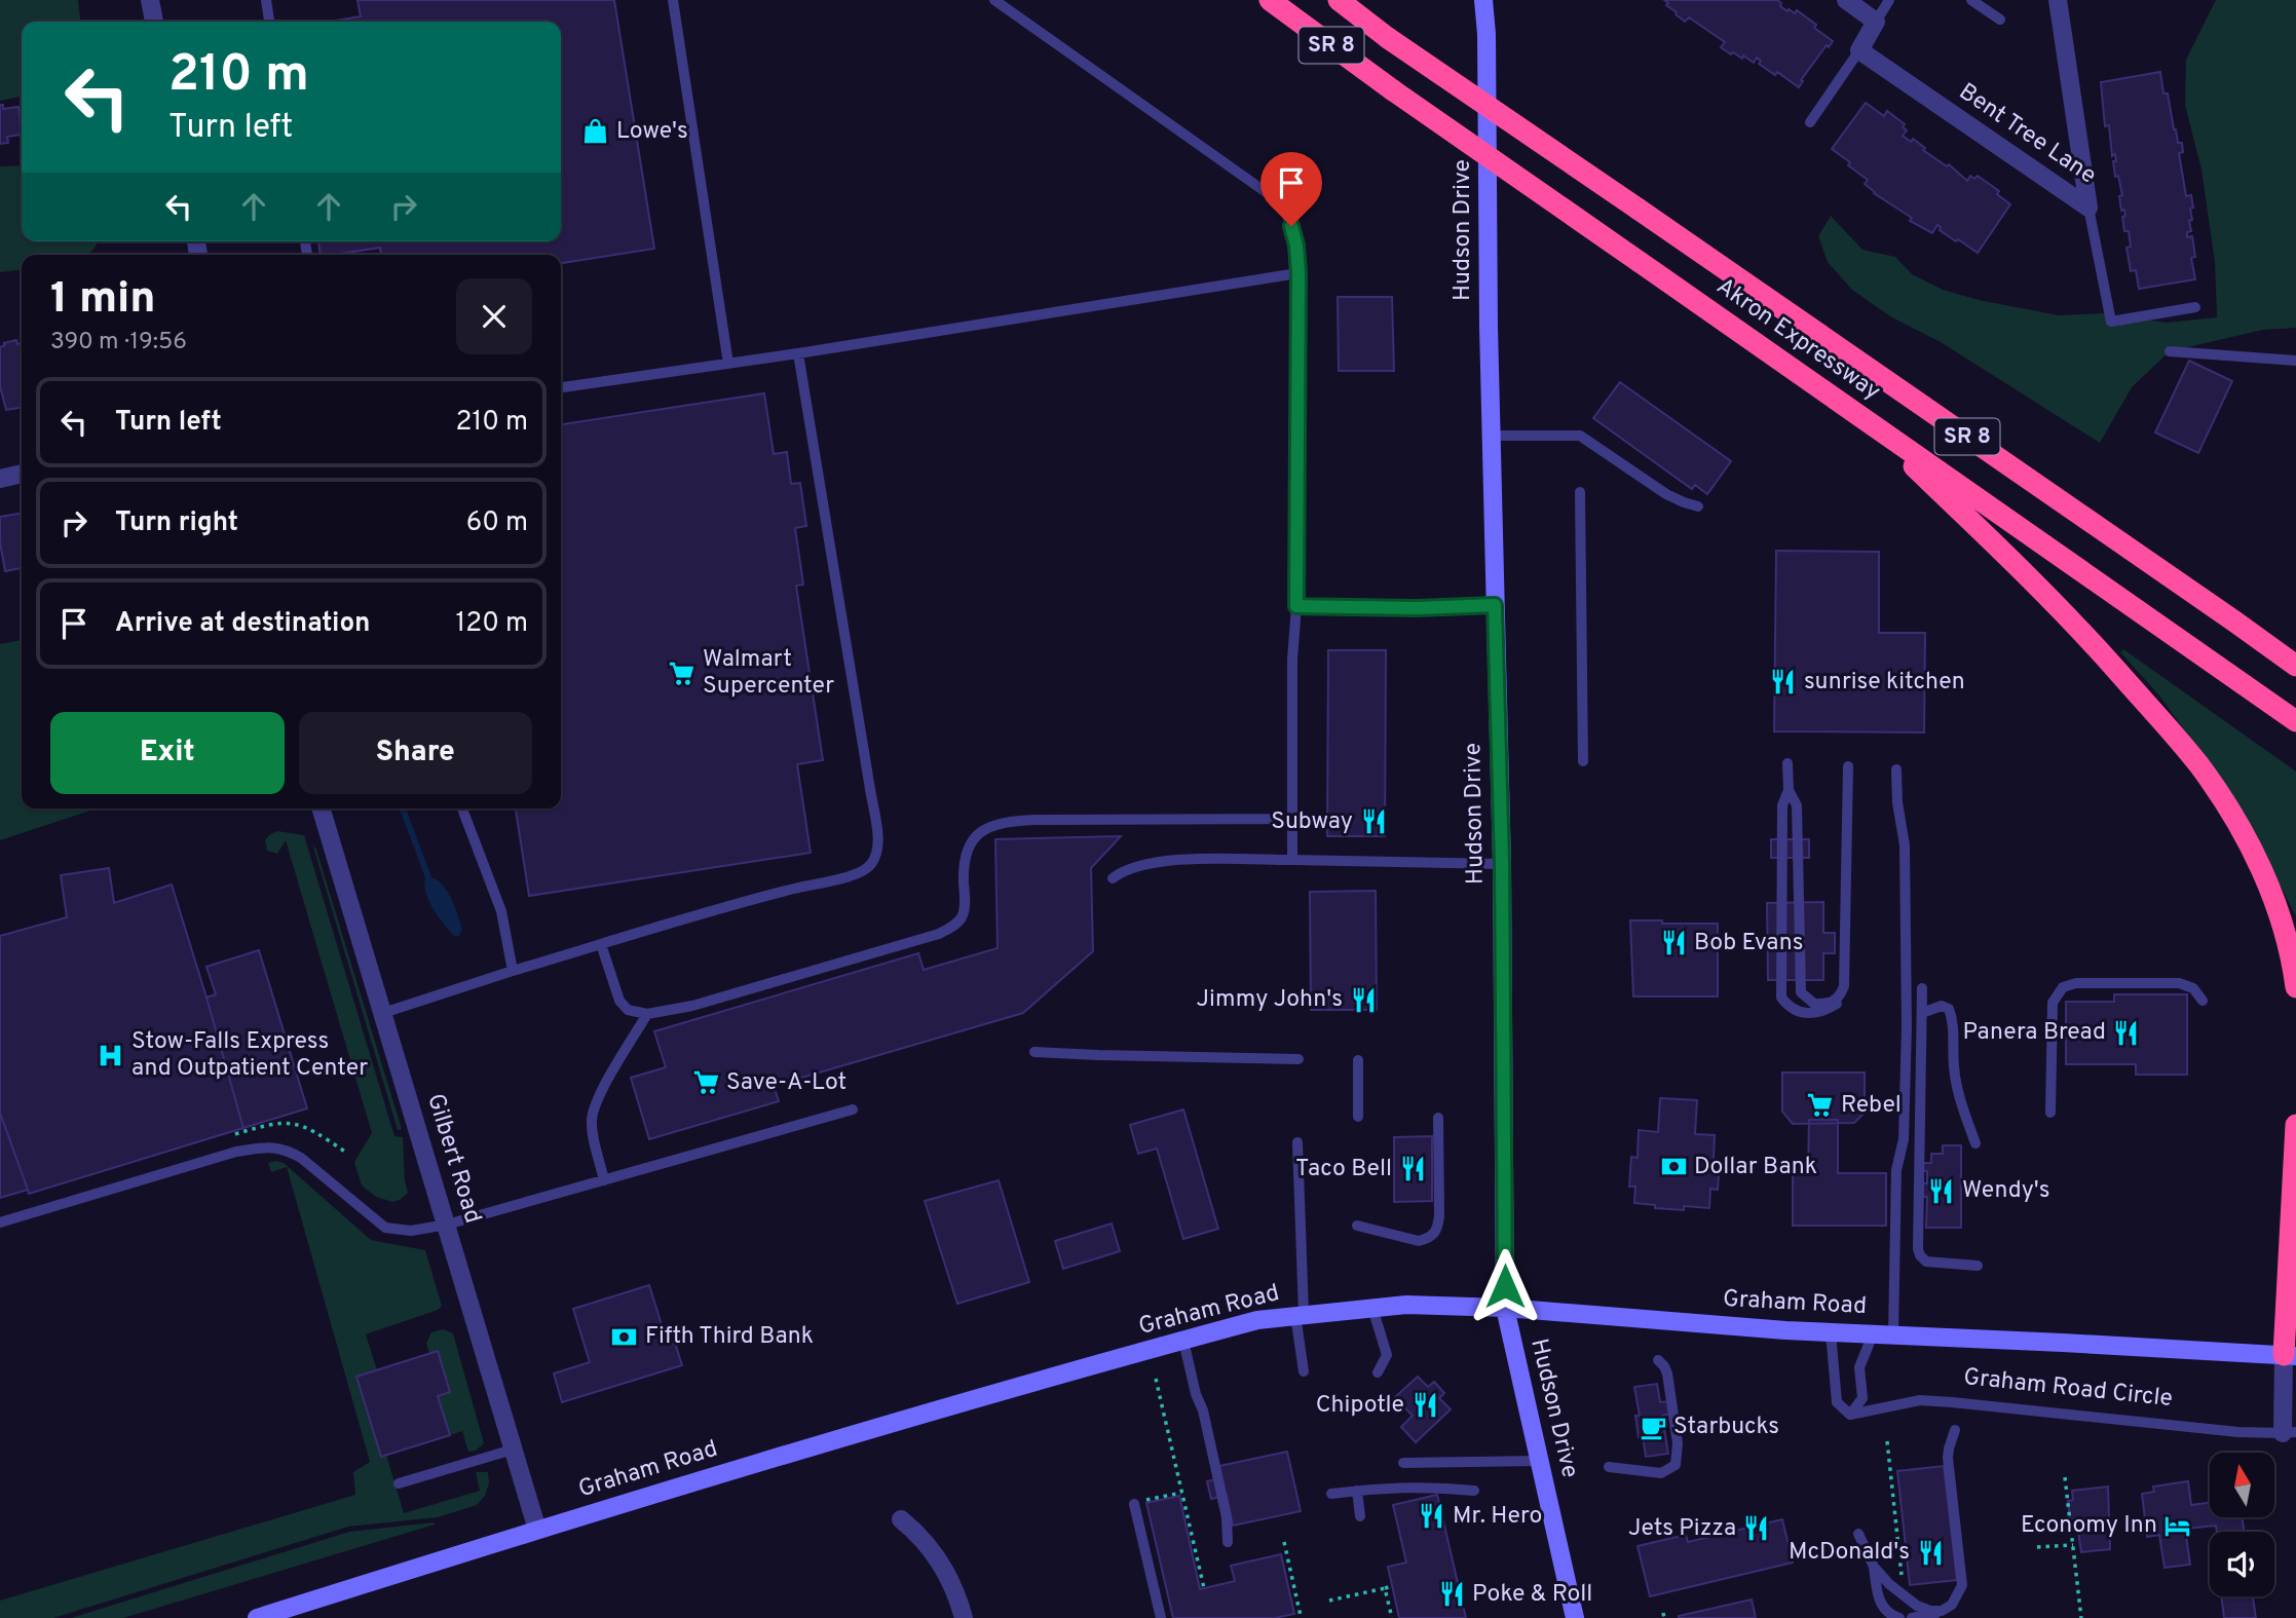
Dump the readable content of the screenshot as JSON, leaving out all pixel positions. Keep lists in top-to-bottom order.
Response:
{
  "streets": {
    "highway": ["SR 8", "Akron Expressway"],
    "main road": ["Hudson Drive", "Graham Road"],
    "street": ["Bent Tree Lane", "Gilbert Road", "Graham Road Circle"]
  },
  "crossings": [
    ["Hudson Drive", "Graham Road"],
    ["Gilbert Road", "Graham Road"],
    ["Graham Road", "Graham Road Circle"]
  ],
  "places": {
    "shop": ["Lowe's"],
    "supermarket": ["Walmart Supercenter", "Save-A-Lot", "Rebel"],
    "restaurant": [
      "sunrise kitchen",
      "Subway",
      "Bob Evans",
      "Jimmy John's",
      "Panera Bread",
      "Taco Bell",
      "Wendy's",
      "Chipotle",
      "Mr. Hero",
      "Jets Pizza",
      "McDonald's",
      "Poke & Roll"
    ],
    "hospital": ["Stow-Falls Express and Outpatient Center"],
    "bank": ["Dollar Bank", "Fifth Third Bank"],
    "cafe": ["Starbucks"],
    "hotel": ["Economy Inn"]
  },
  "north": "top",
  "page": {
    "turn": ["210 m", "Turn left"],
    "heading": ["1 min", "390 m · 19:56"],
    "list": [
      {
        "name": "Turn left",
        "value": "210 m"
      },
      {
        "name": "Turn right",
        "value": "60 m"
      },
      {
        "name": "Arrive at destination",
        "value": "120 m"
      }
    ],
    "buttons": ["Exit", "Share"]
  }
}
